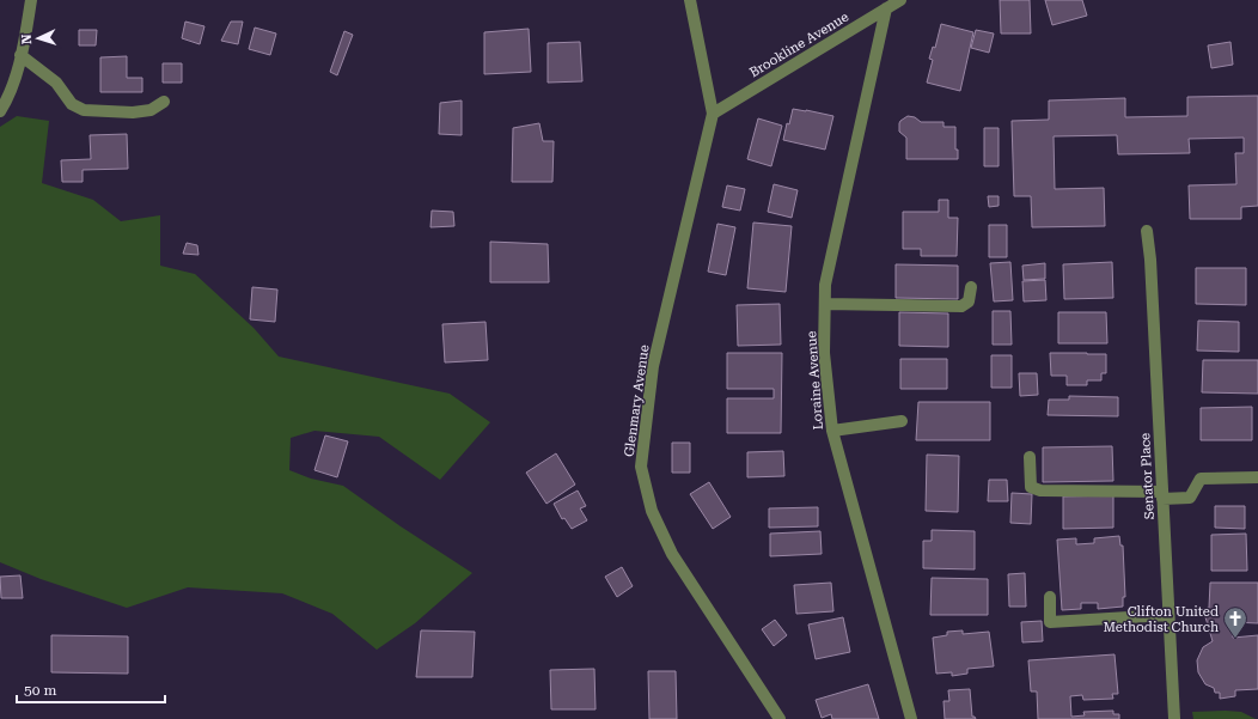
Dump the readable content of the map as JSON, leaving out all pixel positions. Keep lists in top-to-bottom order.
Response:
{
  "streets": {
    "street": [
      "Brookline Avenue",
      "Loraine Avenue",
      "Glenmary Avenue",
      "Senator Place"
    ]
  },
  "crossings": [
    ["Brookline Avenue", "Loraine Avenue"],
    ["Brookline Avenue", "Glenmary Avenue"]
  ],
  "places": {
    "church": ["Clifton United Methodist Church"]
  },
  "scale_bar": "50 m",
  "north": "left"
}
